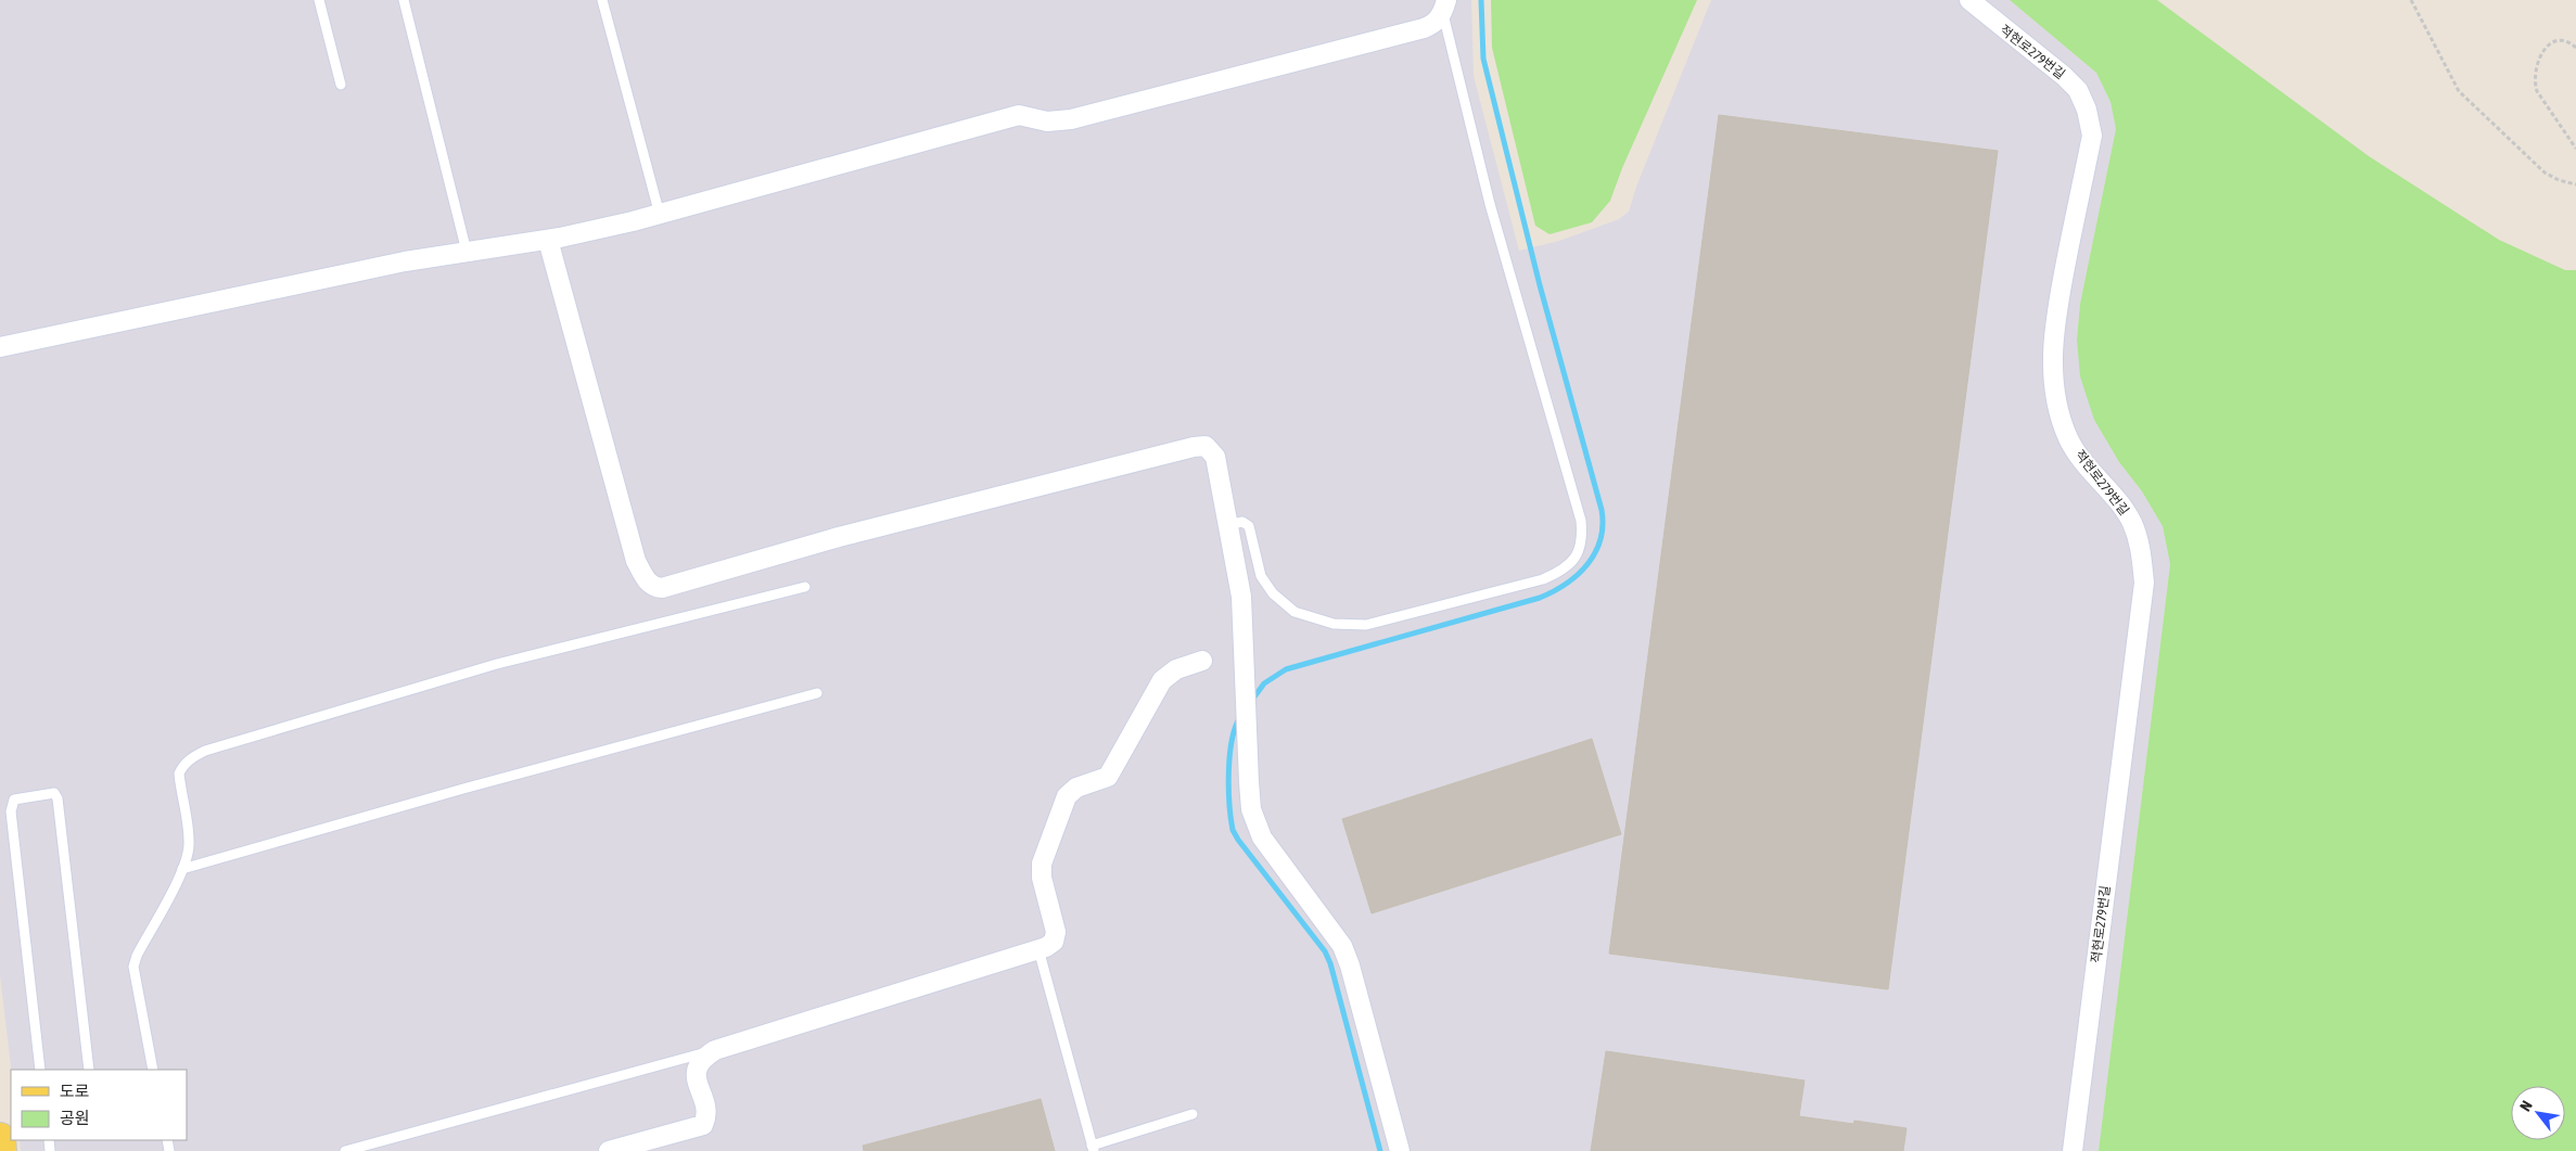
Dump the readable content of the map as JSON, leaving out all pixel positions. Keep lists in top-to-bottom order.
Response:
{
  "streets": {
    "street": ["적현로279번길"]
  },
  "legend": ["도로", "공원"],
  "north": "top left"
}
